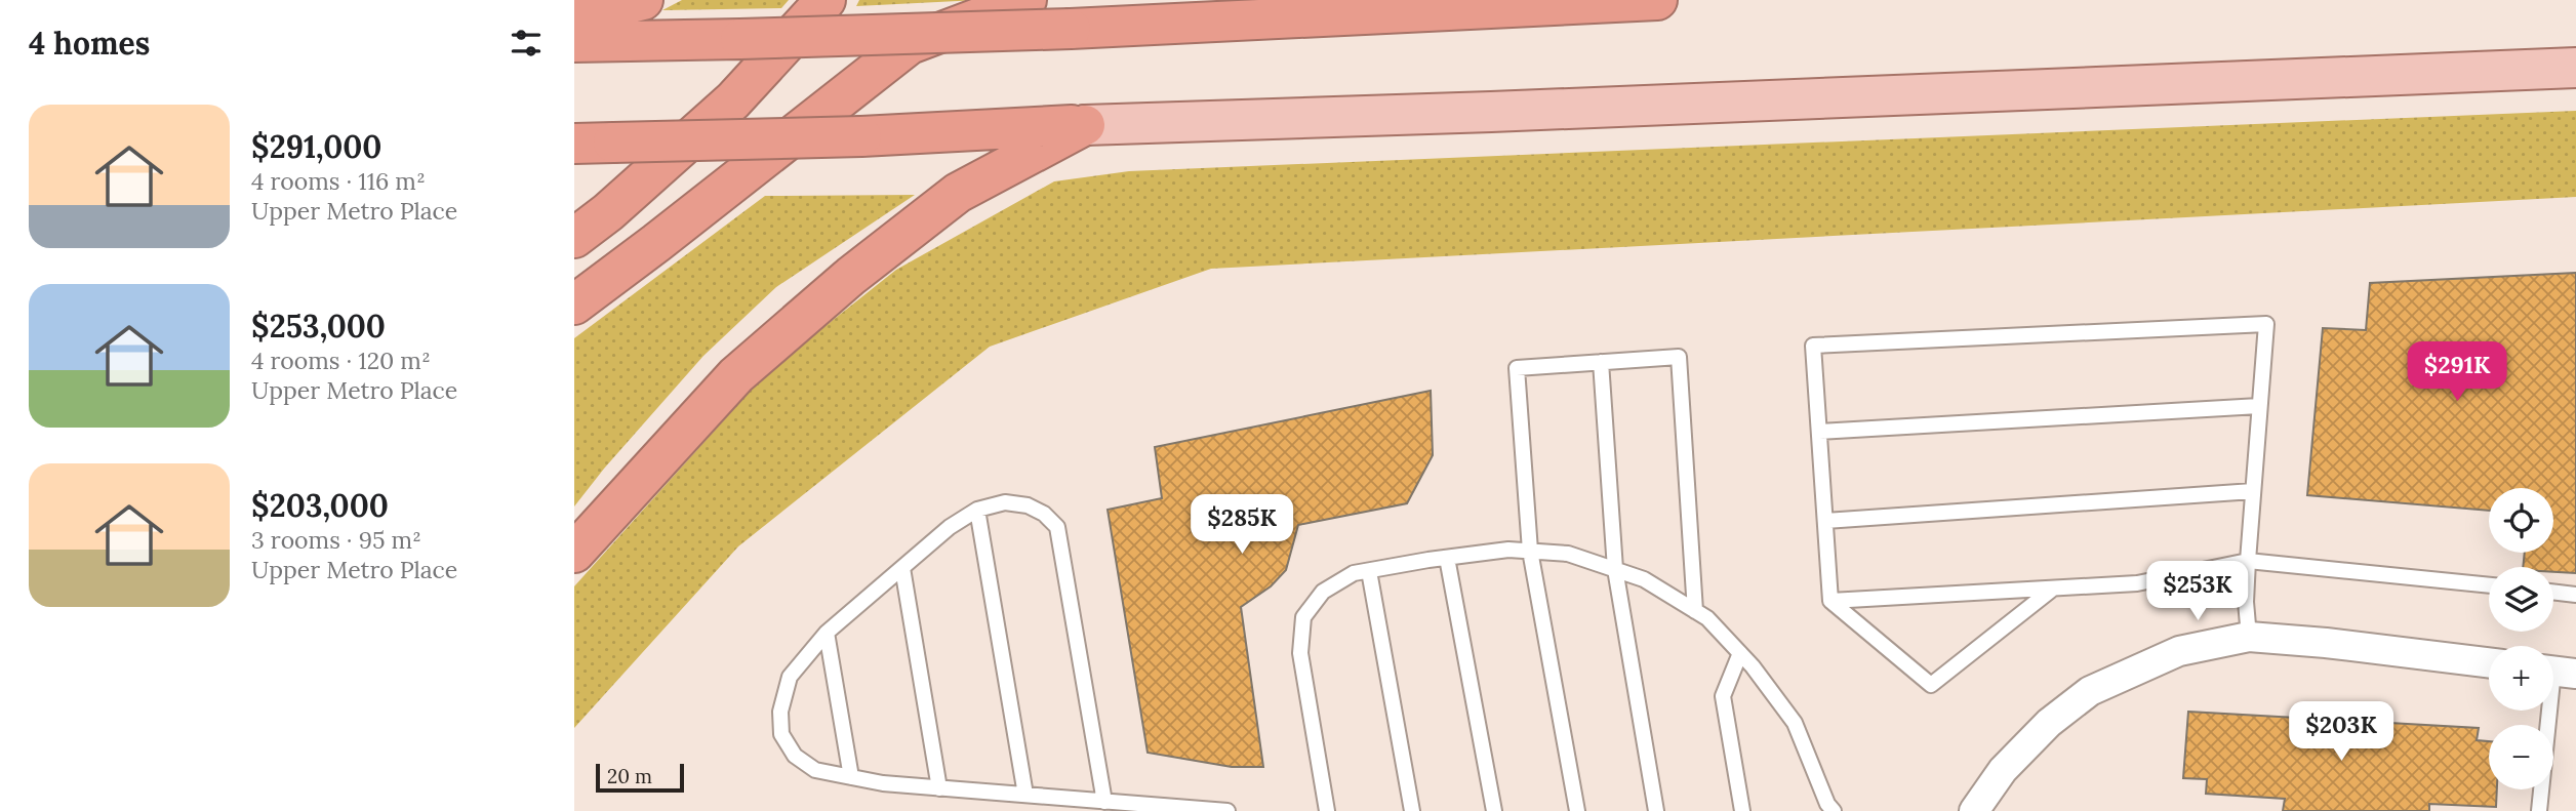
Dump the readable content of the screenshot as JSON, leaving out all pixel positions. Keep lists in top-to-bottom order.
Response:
{
  "scale_bar": "20 m",
  "page": {
    "heading": "4 homes",
    "list": [
      {
        "name": "$291,000",
        "note": "4 rooms · 116 m² · Upper Metro Place"
      },
      {
        "name": "$253,000",
        "note": "4 rooms · 120 m² · Upper Metro Place"
      },
      {
        "name": "$203,000",
        "note": "3 rooms · 95 m² · Upper Metro Place"
      }
    ],
    "price": [
      "$291K",
      "$285K",
      "$253K",
      "$203K"
    ],
    "map_buttons": ["+", "−"],
    "scale": "20 m"
  }
}
